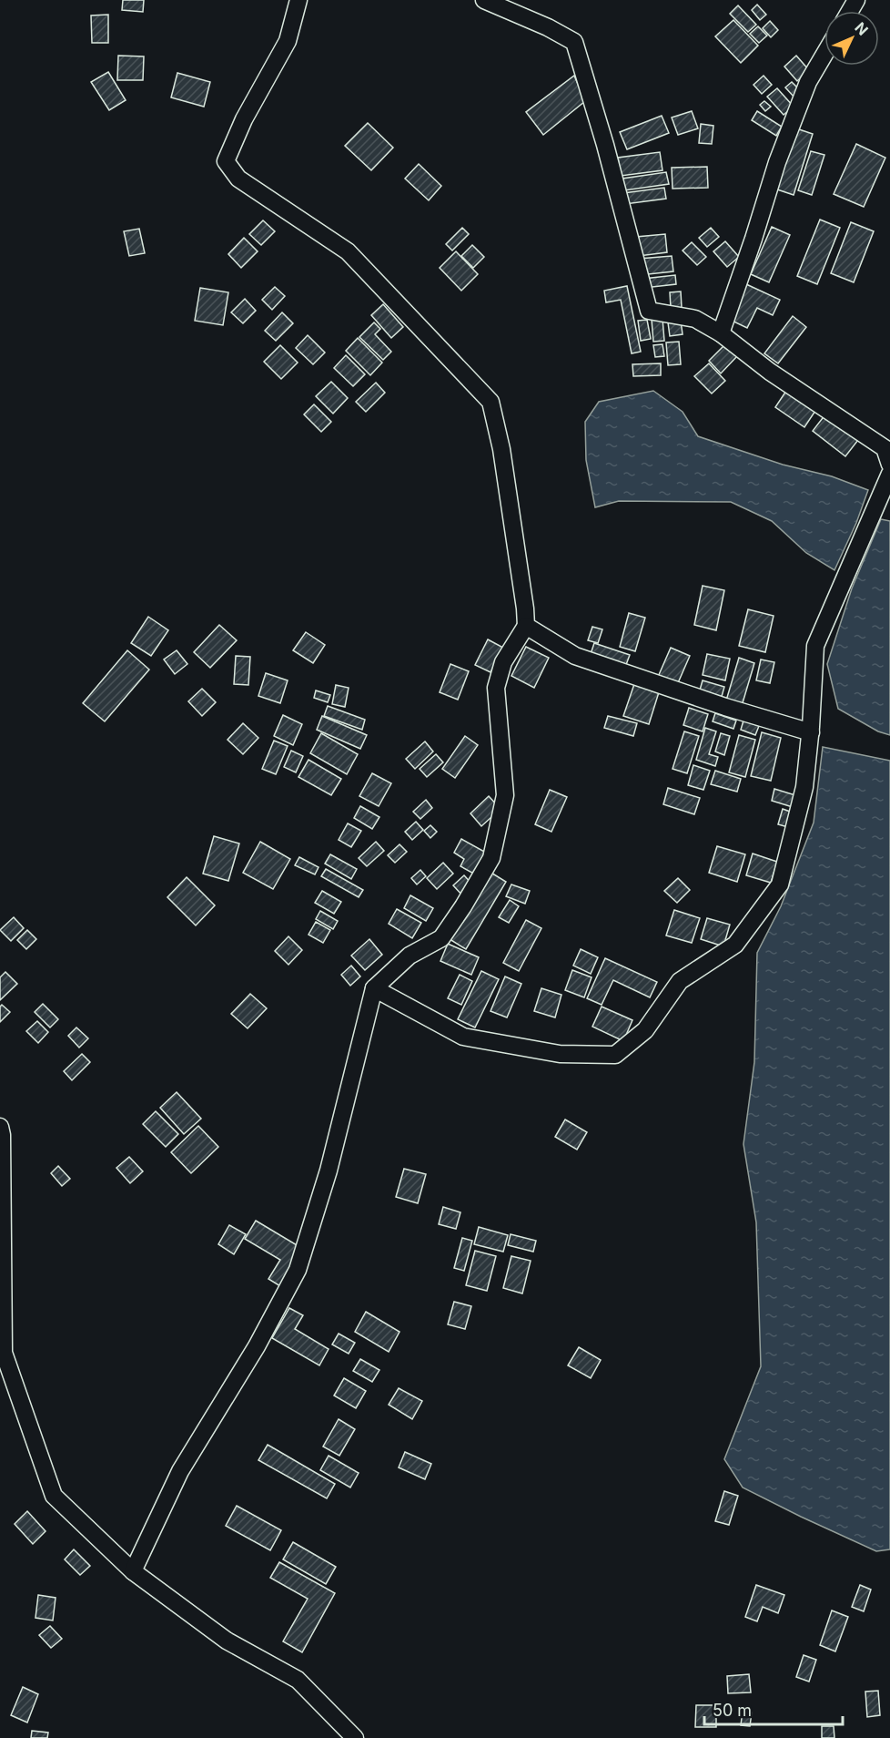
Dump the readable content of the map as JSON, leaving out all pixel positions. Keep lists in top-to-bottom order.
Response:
{
  "scale_bar": "50 m",
  "north": "top right"
}
